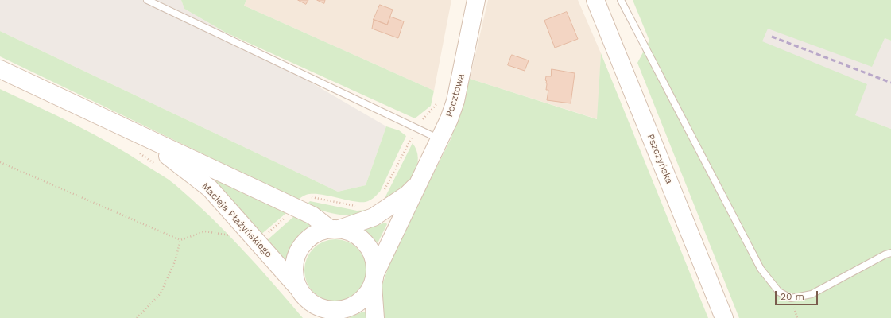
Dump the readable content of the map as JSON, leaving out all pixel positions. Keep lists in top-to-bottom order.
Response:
{
  "streets": {
    "street": ["Pocztowa", "Pszczyńska", "Macieja Płażyńskiego"]
  },
  "crossings": [
    ["Pocztowa", "Macieja Płażyńskiego"]
  ],
  "scale_bar": "20 m"
}
